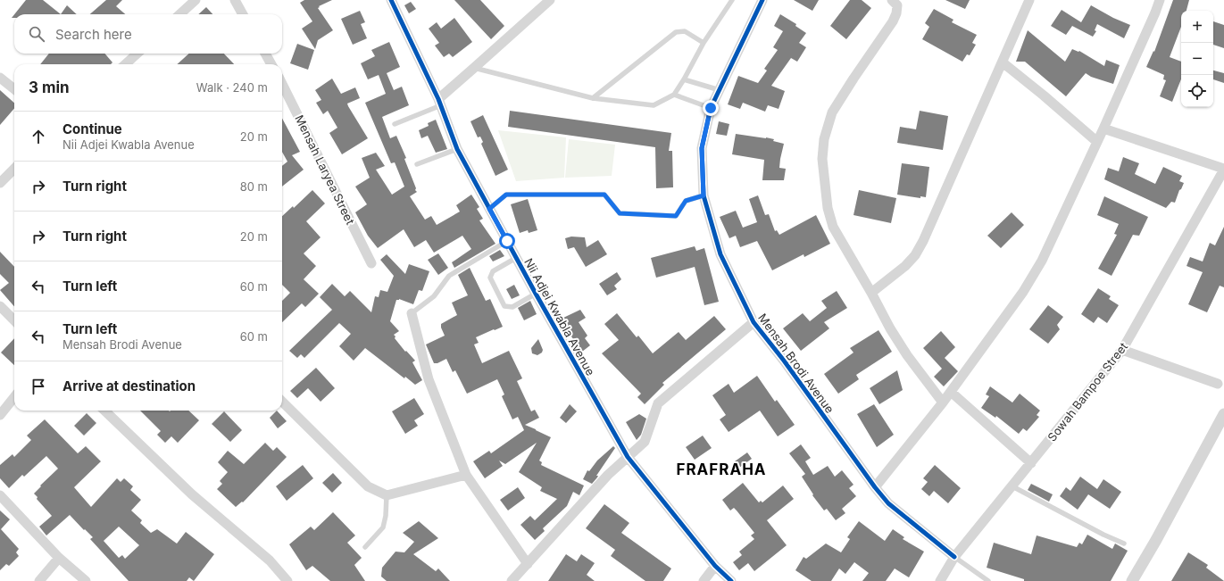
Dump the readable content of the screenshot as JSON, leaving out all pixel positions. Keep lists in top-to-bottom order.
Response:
{
  "streets": {
    "street": [
      "Mensah Laryea Street",
      "Nii Adjei Kwabla Avenue",
      "Mensah Brodi Avenue",
      "Sowah Bampoe Street"
    ]
  },
  "crossings": [
    ["Mensah Brodi Avenue", "Sowah Bampoe Street"]
  ],
  "districts": ["FRAFRAHA"],
  "page": {
    "map_buttons": ["+", "−"],
    "search": "Search here",
    "heading": ["3 min", "Walk · 240 m"],
    "list": [
      ["Continue", "Nii Adjei Kwabla Avenue", "20 m"],
      ["Turn right", "80 m"],
      ["Turn right", "20 m"],
      ["Turn left", "60 m"],
      ["Turn left", "Mensah Brodi Avenue", "60 m"],
      "Arrive at destination"
    ]
  }
}
